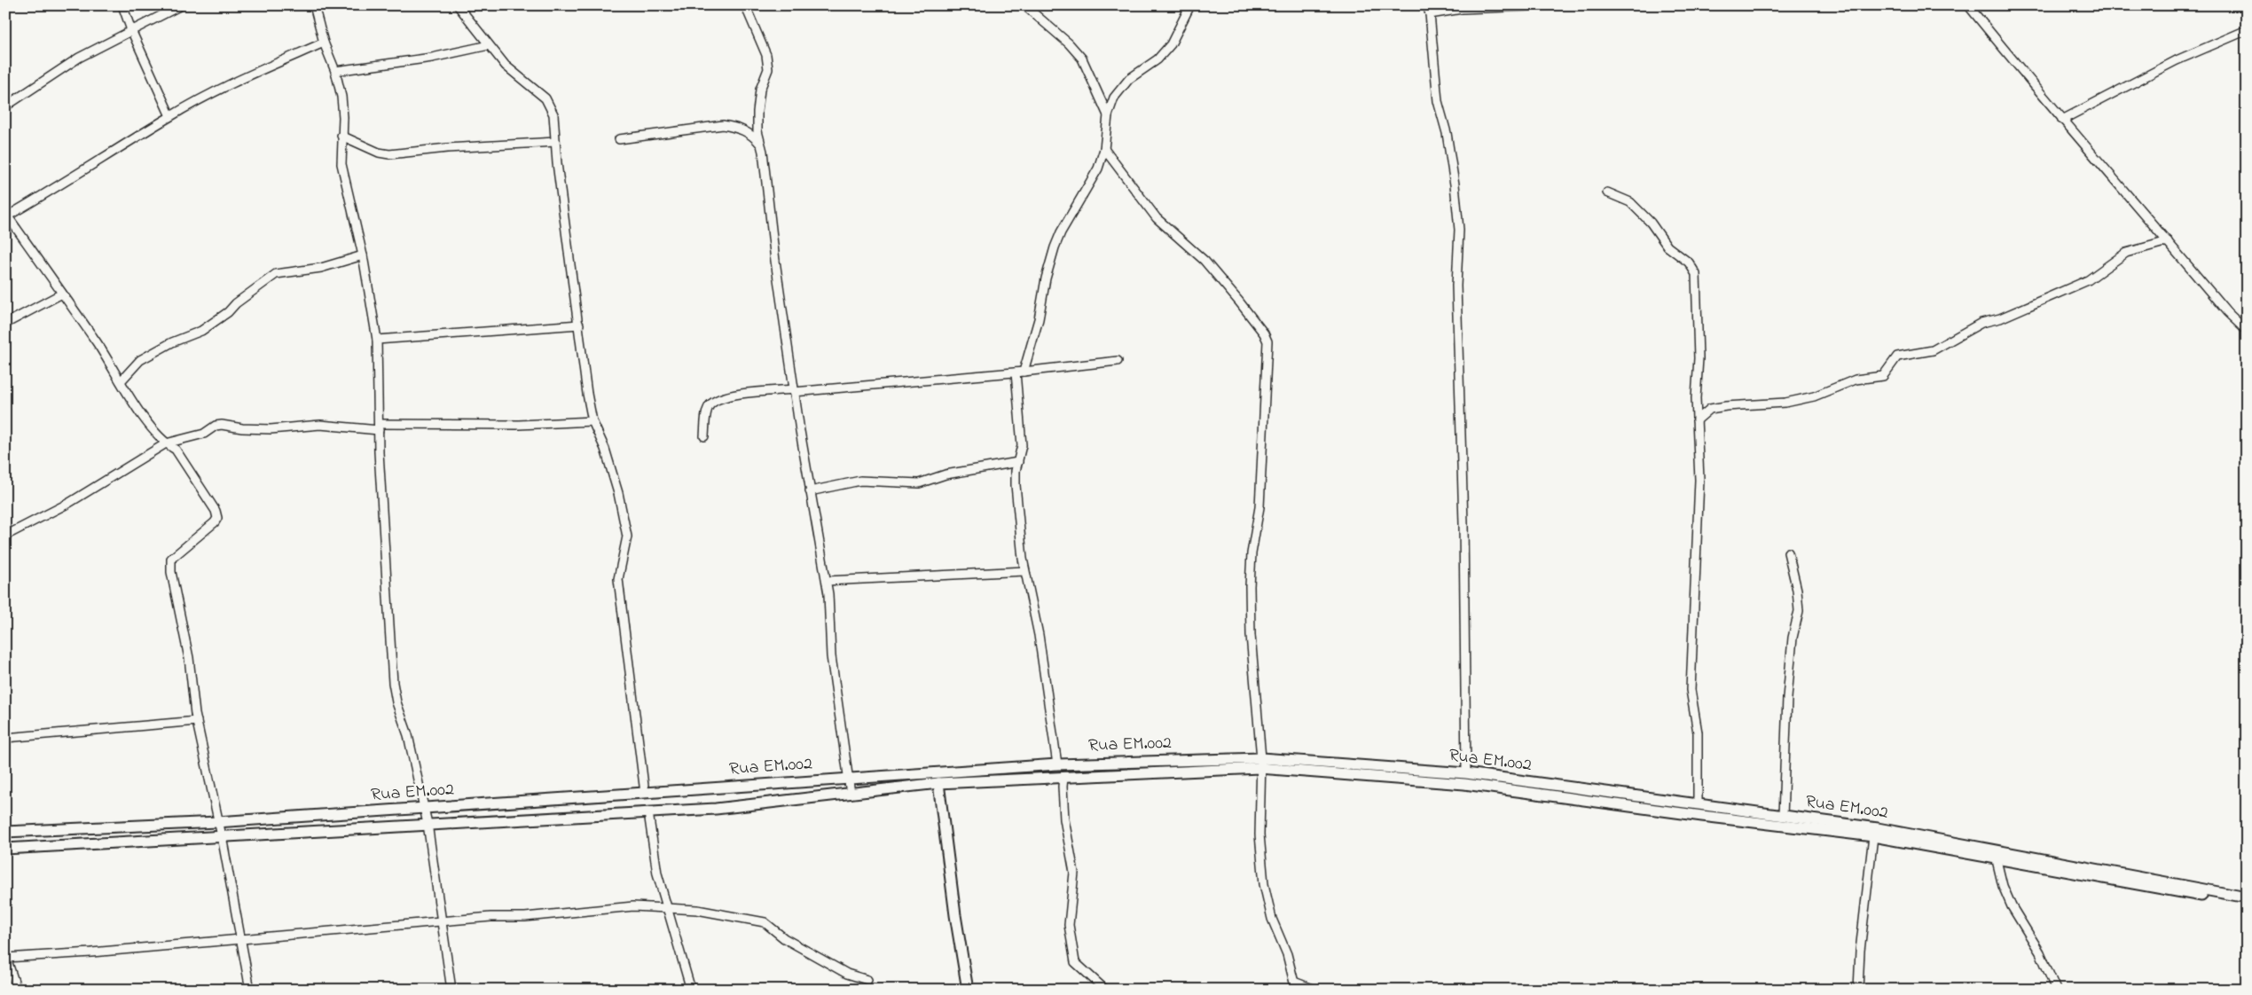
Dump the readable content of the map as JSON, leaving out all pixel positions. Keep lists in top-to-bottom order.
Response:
{
  "streets": {
    "street": ["Rua EM.002"]
  }
}
